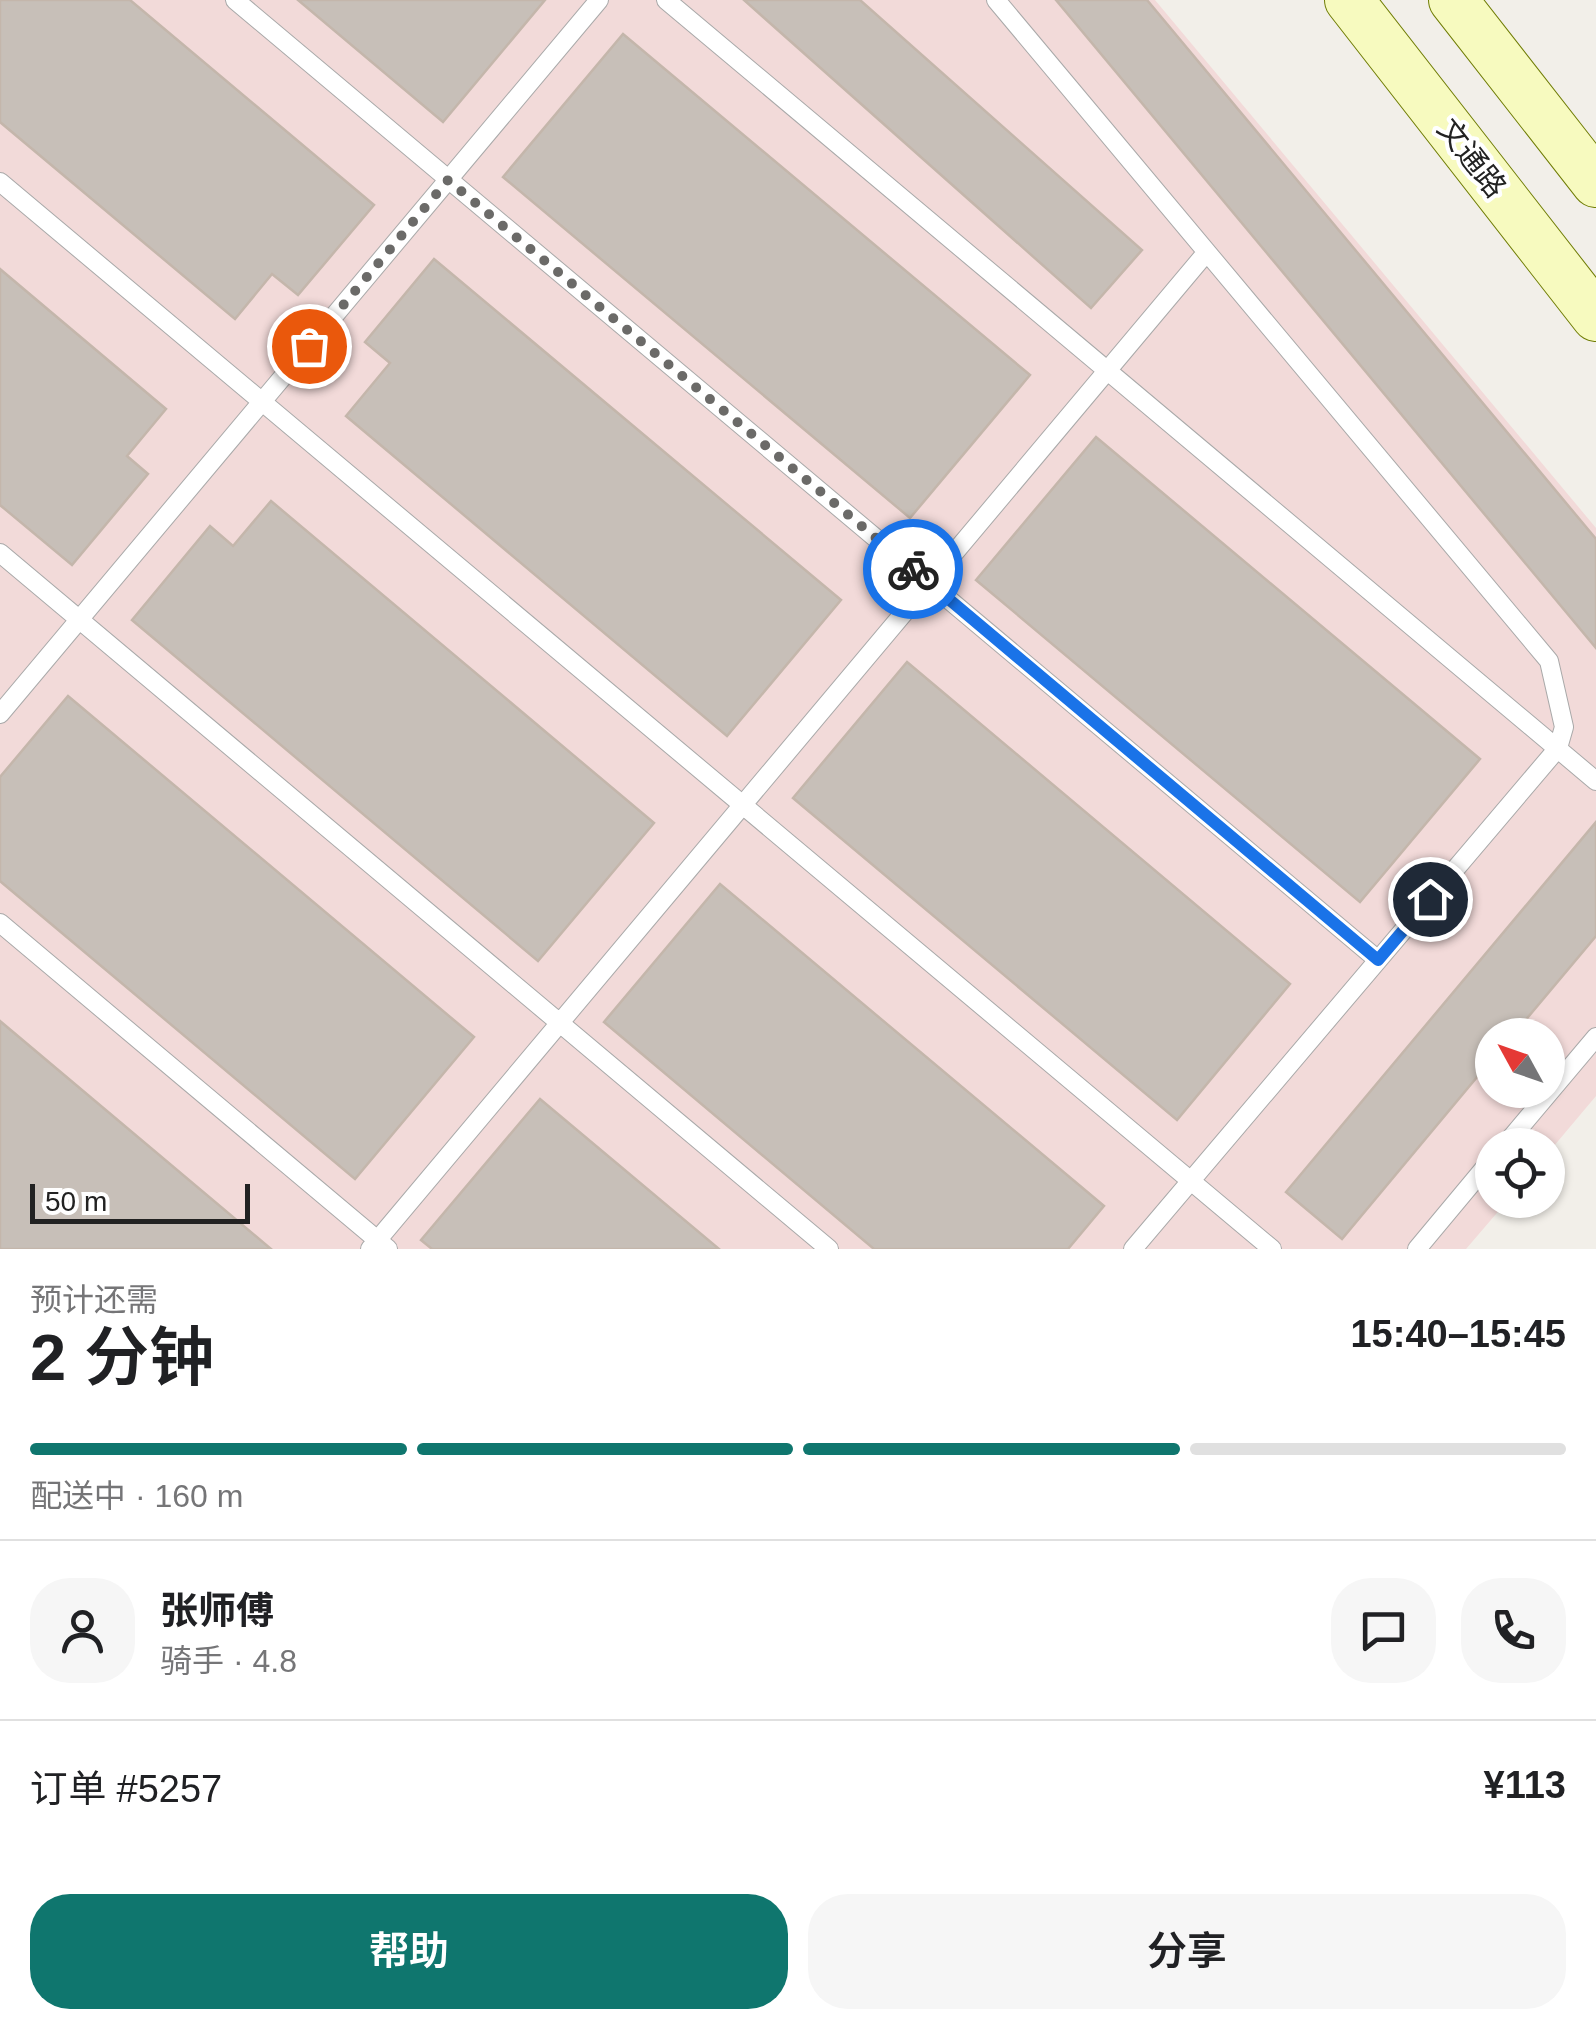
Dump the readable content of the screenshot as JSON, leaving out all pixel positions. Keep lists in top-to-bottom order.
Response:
{
  "streets": {
    "main road": ["文通路"]
  },
  "scale_bar": "50 m",
  "north": "top left",
  "page": {
    "scale": "50 m",
    "heading": ["2 分钟", "预计还需", "15:40–15:45"],
    "panel": [
      "张师傅",
      "骑手 · 4.8",
      "订单 #5257",
      "¥113"
    ],
    "bar": "配送中 · 160 m",
    "buttons": ["帮助", "分享"]
  }
}
